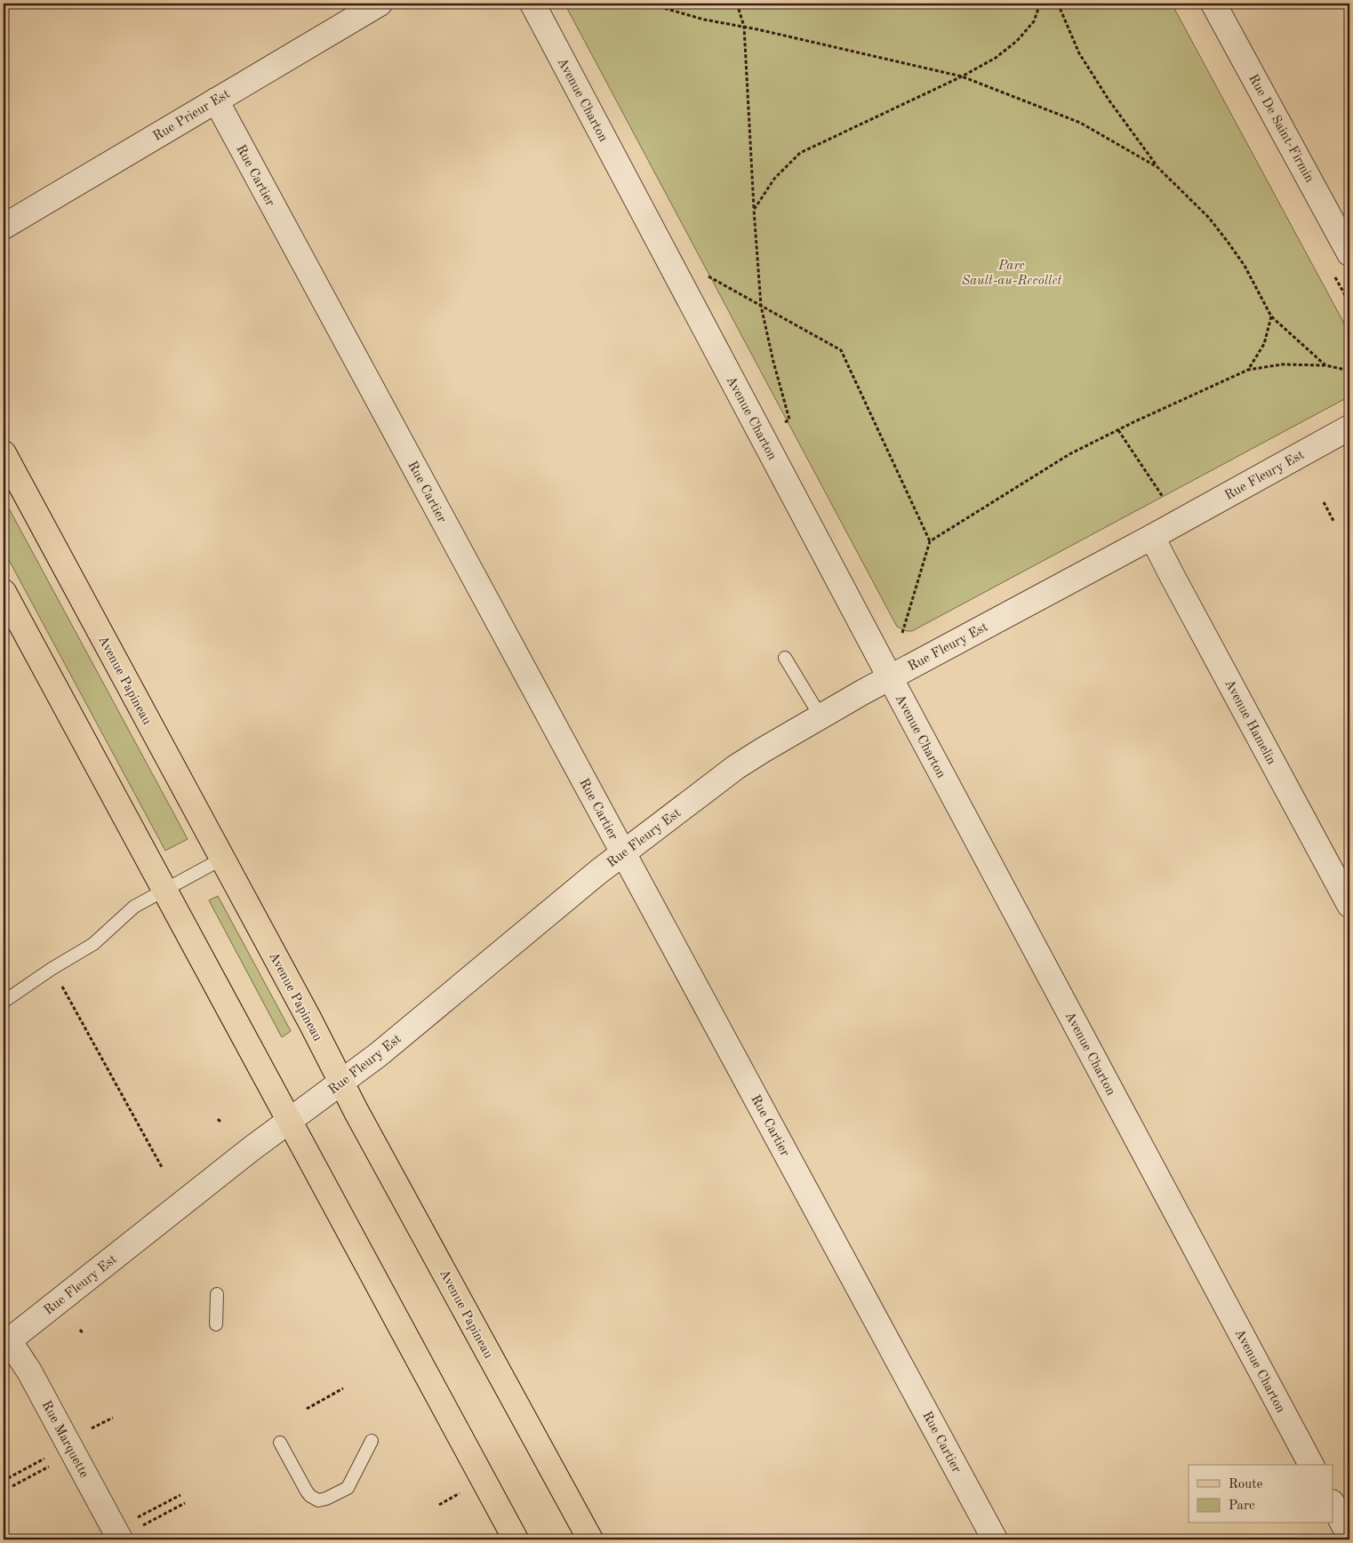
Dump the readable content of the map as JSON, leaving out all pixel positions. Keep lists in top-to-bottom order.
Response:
{
  "streets": {
    "main road": ["Avenue Papineau"],
    "street": [
      "Avenue Charton",
      "Rue Prieur Est",
      "Rue De Saint-Firmin",
      "Rue Cartier",
      "Rue Fleury Est",
      "Avenue Hamelin",
      "Rue Marquette"
    ]
  },
  "crossings": [
    ["Avenue Charton", "Rue Fleury Est"],
    ["Rue Prieur Est", "Rue Cartier"],
    ["Rue Cartier", "Rue Fleury Est"],
    ["Rue Fleury Est", "Avenue Papineau"],
    ["Rue Fleury Est", "Avenue Hamelin"],
    ["Rue Fleury Est", "Rue Marquette"]
  ],
  "parks": ["Parc Sault-au-Recollet"],
  "legend": ["Route", "Parc"]
}
